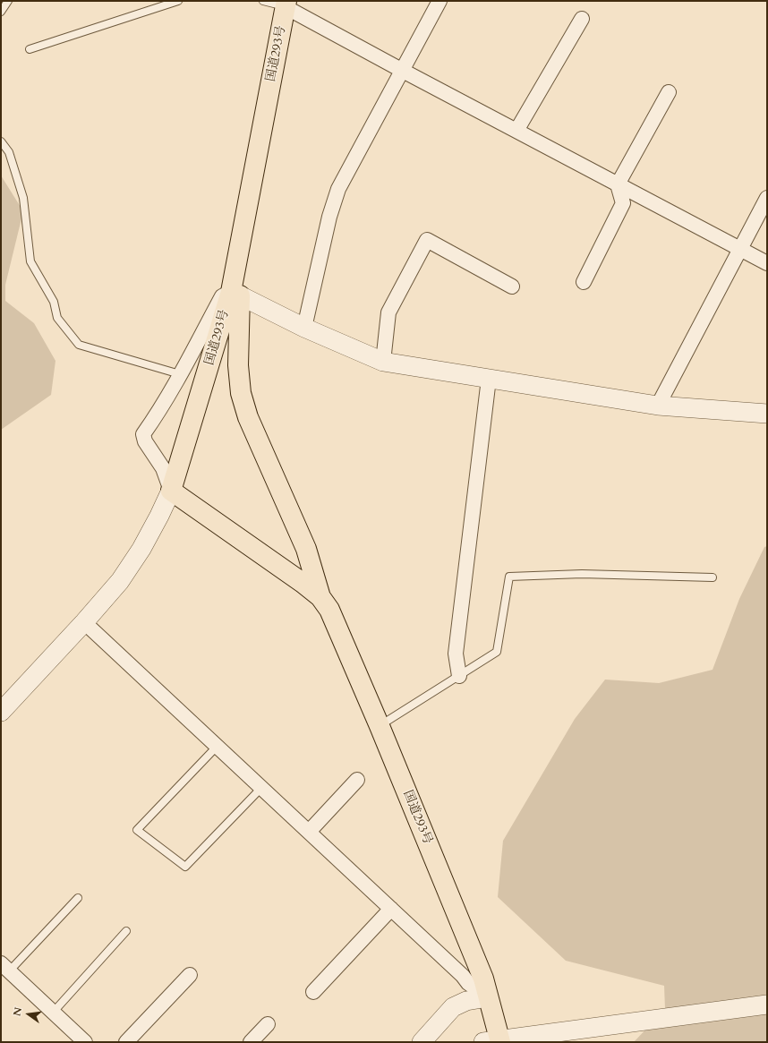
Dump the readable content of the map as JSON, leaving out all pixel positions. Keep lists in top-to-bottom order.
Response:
{
  "streets": {
    "highway": ["国道293号"]
  },
  "north": "left"
}
